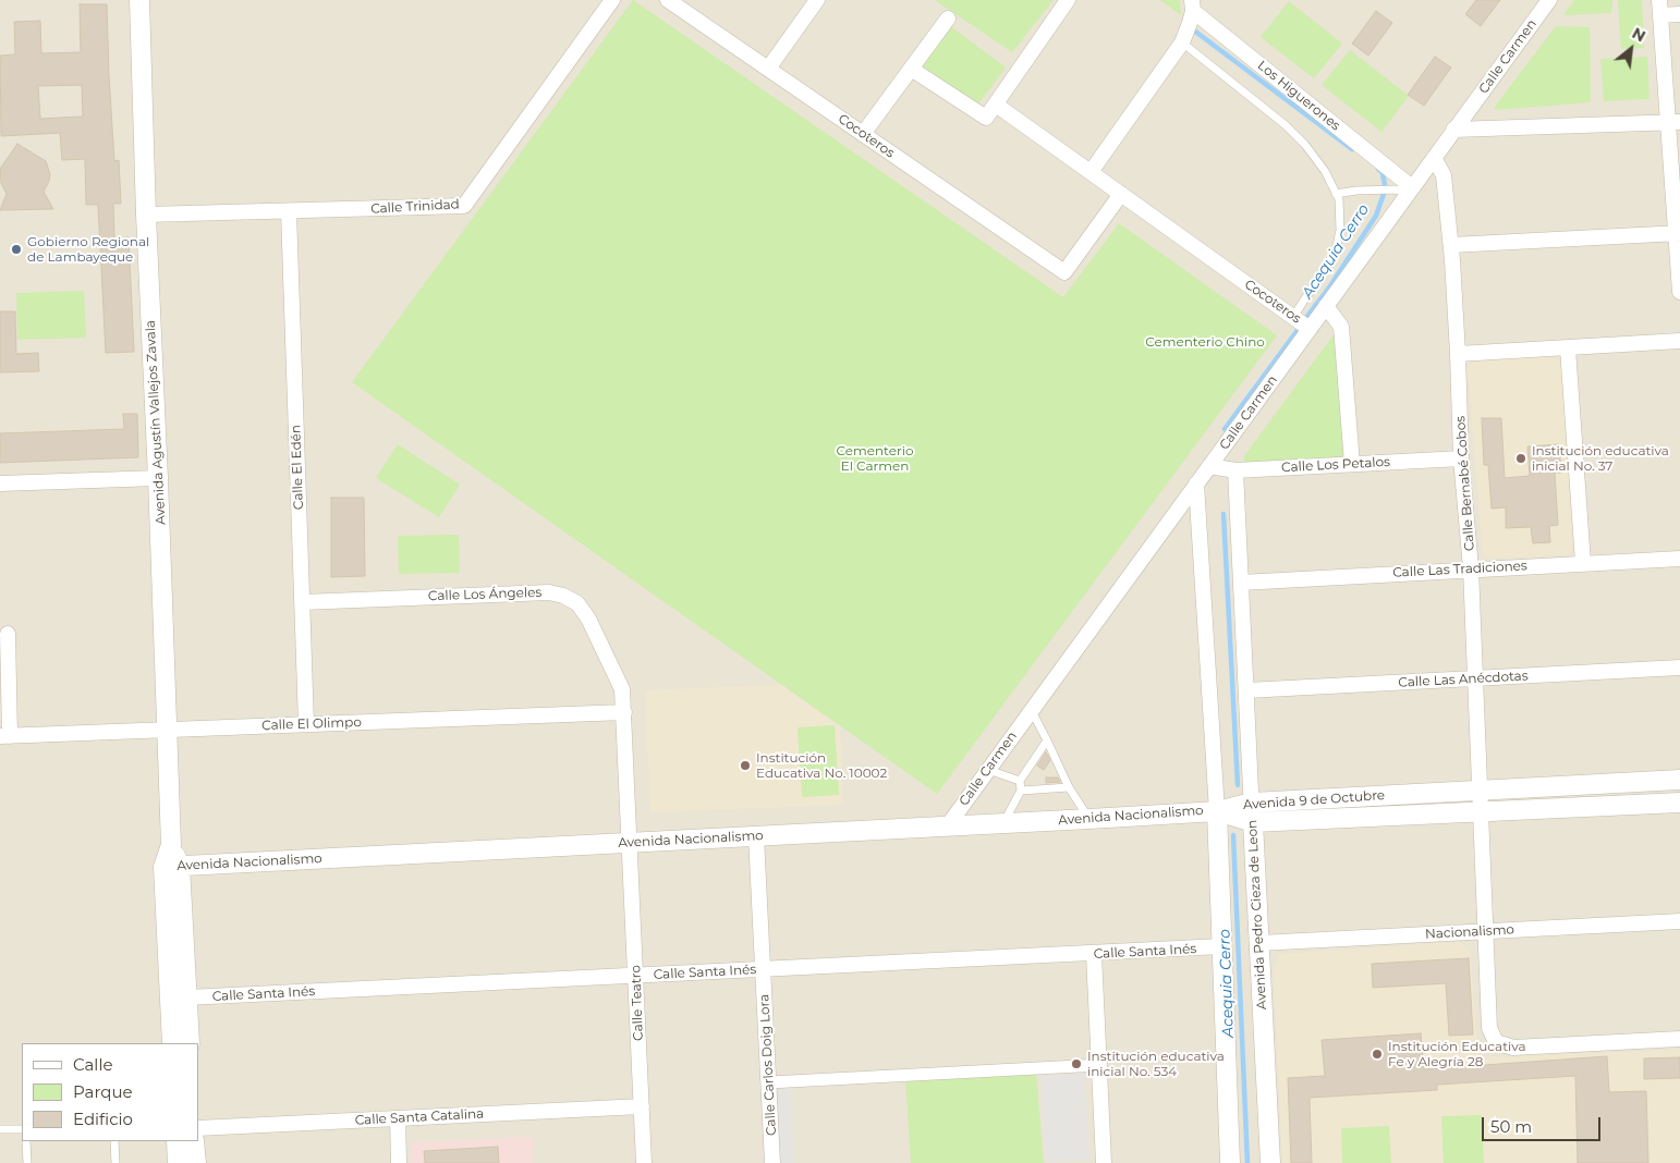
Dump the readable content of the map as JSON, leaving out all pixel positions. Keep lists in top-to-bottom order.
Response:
{
  "streets": {
    "street": [
      "Calle Carmen",
      "Los Higuerones",
      "Cocoteros",
      "Calle Trinidad",
      "Avenida Agustín Vallejos Zavala",
      "Calle Los Petalos",
      "Calle El Edén",
      "Calle Bernabé Cobos",
      "Calle Las Tradiciones",
      "Calle Los Ángeles",
      "Calle Las Anécdotas",
      "Calle El Olimpo",
      "Avenida 9 de Octubre",
      "Avenida Nacionalismo",
      "Avenida Pedro Cieza de Leon",
      "Nacionalismo",
      "Calle Santa Inés",
      "Calle Teatro",
      "Calle Carlos Doig Lora",
      "Calle Santa Catalina"
    ]
  },
  "crossings": [
    ["Calle Carmen", "Los Higuerones"],
    ["Calle Carmen", "Cocoteros"],
    ["Calle Carmen", "Calle Los Petalos"],
    ["Calle Carmen", "Calle Bernabé Cobos"],
    ["Calle Carmen", "Avenida Nacionalismo"],
    ["Calle Trinidad", "Avenida Agustín Vallejos Zavala"],
    ["Calle Trinidad", "Calle El Edén"],
    ["Avenida Agustín Vallejos Zavala", "Calle El Olimpo"],
    ["Avenida Agustín Vallejos Zavala", "Avenida Nacionalismo"],
    ["Avenida Agustín Vallejos Zavala", "Calle Santa Inés"],
    ["Calle Los Petalos", "Calle Bernabé Cobos"],
    ["Calle Los Petalos", "Avenida Pedro Cieza de Leon"],
    ["Calle El Edén", "Calle Los Ángeles"],
    ["Calle El Edén", "Calle El Olimpo"],
    ["Calle Bernabé Cobos", "Calle Las Tradiciones"],
    ["Calle Bernabé Cobos", "Calle Las Anécdotas"],
    ["Calle Bernabé Cobos", "Avenida 9 de Octubre"],
    ["Calle Bernabé Cobos", "Nacionalismo"],
    ["Calle Las Tradiciones", "Avenida Pedro Cieza de Leon"],
    ["Calle Los Ángeles", "Calle El Olimpo"],
    ["Calle Los Ángeles", "Avenida Nacionalismo"],
    ["Calle Los Ángeles", "Calle Teatro"],
    ["Calle Las Anécdotas", "Avenida Pedro Cieza de Leon"],
    ["Avenida 9 de Octubre", "Avenida Nacionalismo"],
    ["Avenida 9 de Octubre", "Avenida Pedro Cieza de Leon"],
    ["Avenida Nacionalismo", "Calle Teatro"],
    ["Avenida Nacionalismo", "Calle Carlos Doig Lora"],
    ["Avenida Pedro Cieza de Leon", "Nacionalismo"],
    ["Calle Santa Inés", "Calle Teatro"],
    ["Calle Santa Inés", "Calle Carlos Doig Lora"],
    ["Calle Teatro", "Calle Santa Catalina"]
  ],
  "water": ["Acequia Cerro"],
  "parks": ["Cementerio Chino", "Cementerio El Carmen"],
  "places": [
    "Gobierno Regional de Lambayeque",
    "Institución educativa inicial No. 37",
    "Institución Educativa No. 10002",
    "Institución Educativa Fe y Alegría 28",
    "Institución educativa inicial No. 534"
  ],
  "legend": ["Calle", "Parque", "Edificio"],
  "scale_bar": "50 m",
  "north": "top right"
}
